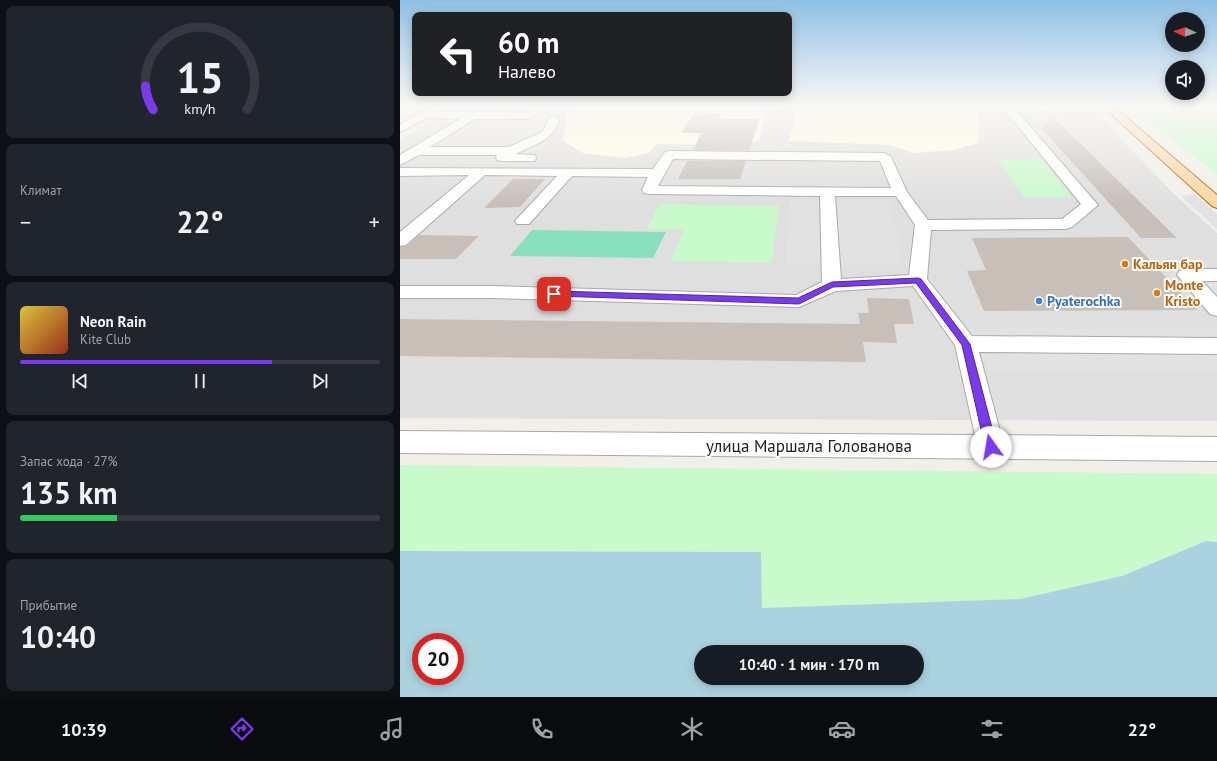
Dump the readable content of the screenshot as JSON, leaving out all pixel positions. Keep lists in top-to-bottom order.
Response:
{
  "streets": {
    "street": ["улица Маршала Голованова"]
  },
  "places": ["Кальян бар", "Monte Kristo", "Pyaterochka"],
  "north": "left",
  "page": {
    "turn": ["60 m", "Налево"],
    "tile": [
      "Климат",
      ["Запас хода · 27%", "135 km"],
      ["Прибытие", "10:40"]
    ],
    "heat": ["−", "22°", "+"],
    "song": ["Neon Rain", "Kite Club"],
    "limit": "20",
    "trip": "10:40 · 1 мин · 170 m",
    "tabs": ["10:39", "22°"],
    "gauge": ["15", "km/h"]
  }
}
